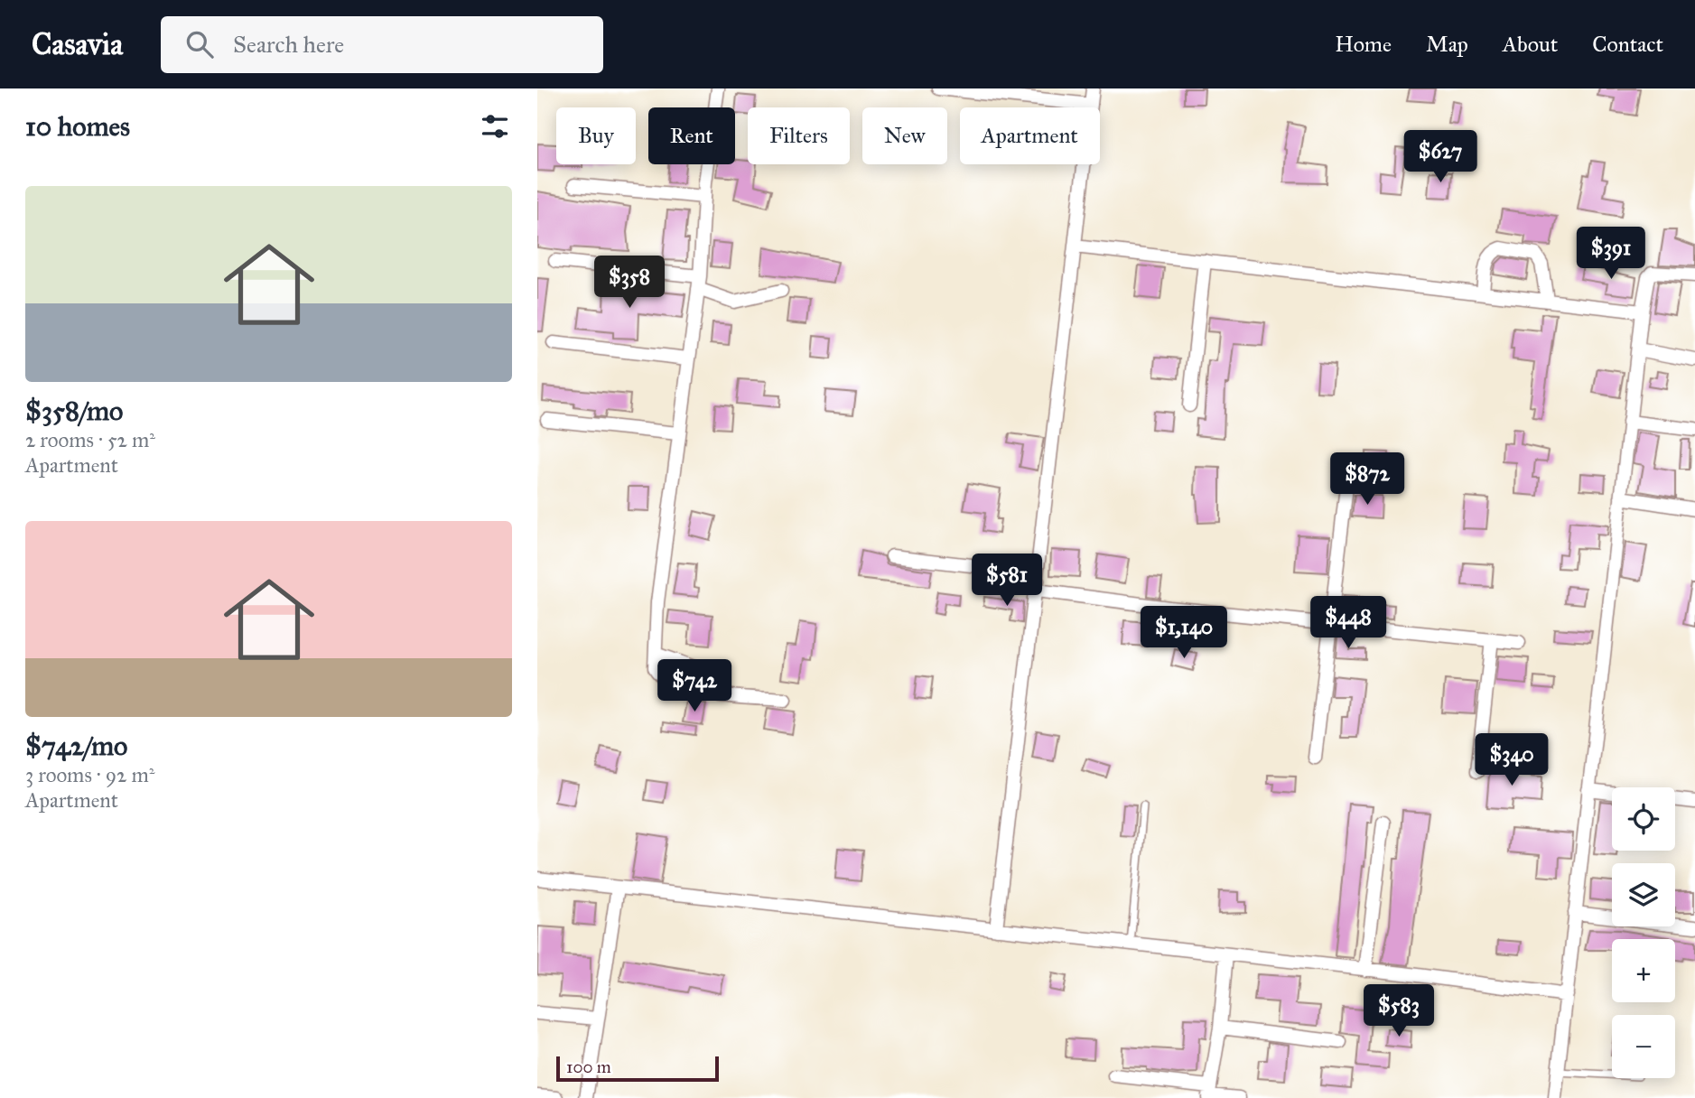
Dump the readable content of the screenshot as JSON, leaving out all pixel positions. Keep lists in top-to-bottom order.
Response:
{
  "scale_bar": "100 m",
  "page": {
    "header": "Casavia",
    "search": "Search here",
    "nav": [
      "Home",
      "Map",
      "About",
      "Contact"
    ],
    "heading": "10 homes",
    "chip": [
      "Buy",
      "Rent",
      "Filters",
      "New",
      "Apartment"
    ],
    "price": [
      "$627",
      "$391",
      "$358",
      "$872",
      "$581",
      "$448",
      "$1,140",
      "$742",
      "$340",
      "$583"
    ],
    "list": [
      {
        "name": "$358/mo",
        "note": "2 rooms · 52 m² · Apartment"
      },
      {
        "name": "$742/mo",
        "note": "3 rooms · 92 m² · Apartment"
      }
    ],
    "map_buttons": ["+", "−"],
    "scale": "100 m"
  }
}
